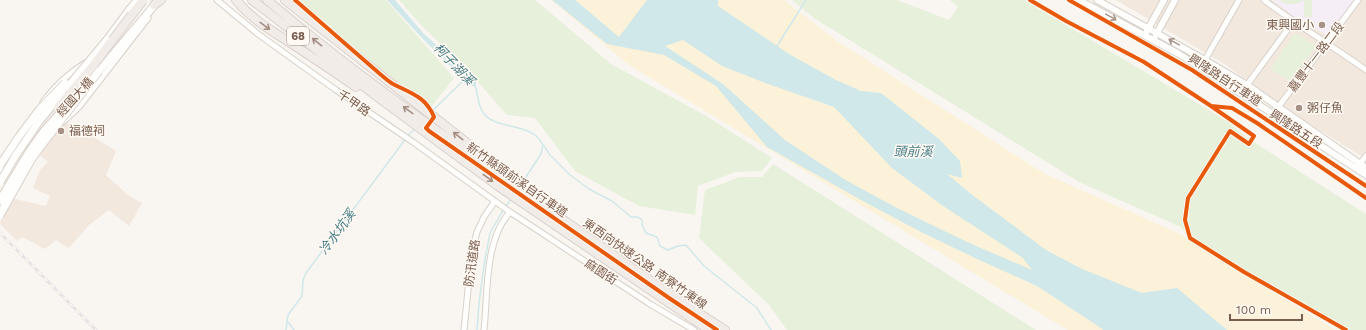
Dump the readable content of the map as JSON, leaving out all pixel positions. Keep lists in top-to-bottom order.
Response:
{
  "streets": {
    "highway": ["68", "東西向快速公路 南寮竹東線"],
    "main road": ["經國大橋"],
    "street": [
      "嘉豐十一路二段",
      "千甲路",
      "興隆路五段",
      "防汛道路",
      "麻園街"
    ],
    "cycle path": ["興隆路自行車道", "新竹縣頭前溪自行車道"]
  },
  "crossings": [
    ["嘉豐十一路二段", "興隆路五段"],
    ["千甲路", "防汛道路"],
    ["千甲路", "麻園街"]
  ],
  "water": ["柯子湖溪", "頭前溪", "冷水坑溪"],
  "places": ["東興國小", "粥仔魚", "福德祠"],
  "scale_bar": "100 m"
}
